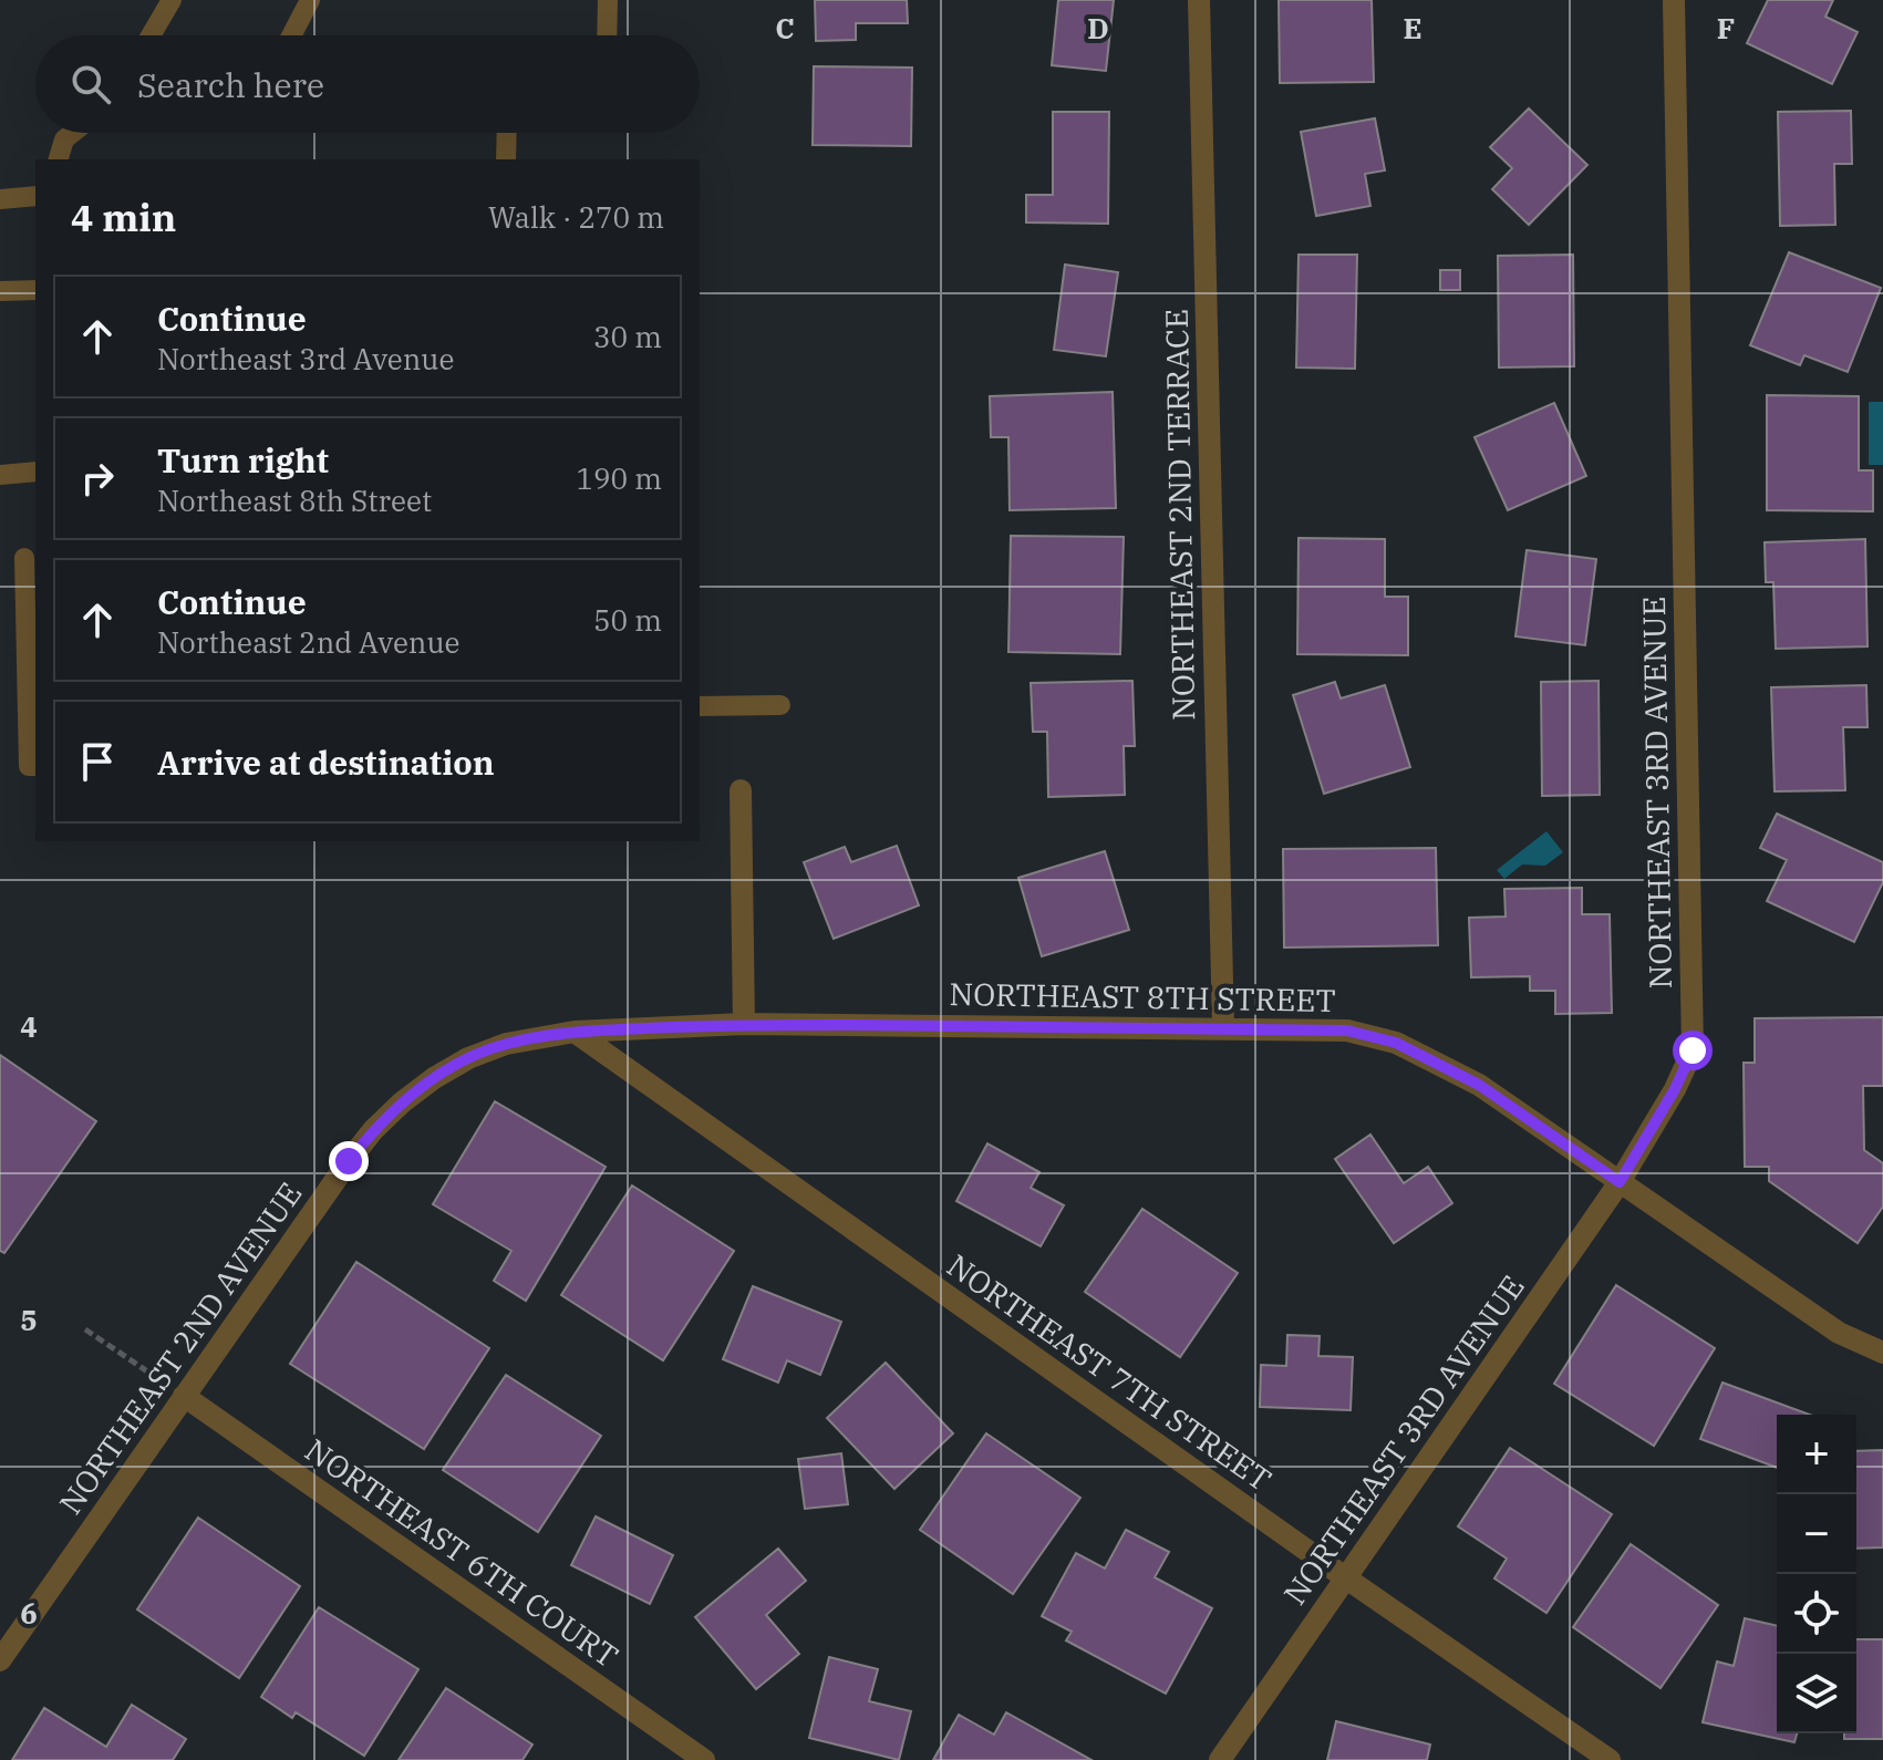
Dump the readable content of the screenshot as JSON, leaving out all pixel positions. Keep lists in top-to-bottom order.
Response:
{
  "streets": {
    "street": [
      "NORTHEAST 2ND TERRACE",
      "NORTHEAST 3RD AVENUE",
      "NORTHEAST 8TH STREET",
      "NORTHEAST 2ND AVENUE",
      "NORTHEAST 7TH STREET",
      "NORTHEAST 6TH COURT"
    ]
  },
  "crossings": [
    ["NORTHEAST 2ND TERRACE", "NORTHEAST 8TH STREET"],
    ["NORTHEAST 3RD AVENUE", "NORTHEAST 8TH STREET"],
    ["NORTHEAST 3RD AVENUE", "NORTHEAST 7TH STREET"],
    ["NORTHEAST 8TH STREET", "NORTHEAST 2ND AVENUE"],
    ["NORTHEAST 8TH STREET", "NORTHEAST 7TH STREET"],
    ["NORTHEAST 2ND AVENUE", "NORTHEAST 7TH STREET"],
    ["NORTHEAST 2ND AVENUE", "NORTHEAST 6TH COURT"]
  ],
  "page": {
    "search": "Search here",
    "heading": ["4 min", "Walk · 270 m"],
    "list": [
      ["Continue", "Northeast 3rd Avenue", "30 m"],
      ["Turn right", "Northeast 8th Street", "190 m"],
      ["Continue", "Northeast 2nd Avenue", "50 m"],
      "Arrive at destination"
    ],
    "map_buttons": ["+", "−"]
  },
  "grid": {
    "columns": [
      "C",
      "D",
      "E",
      "F"
    ],
    "rows": ["4", "5", "6"]
  }
}
